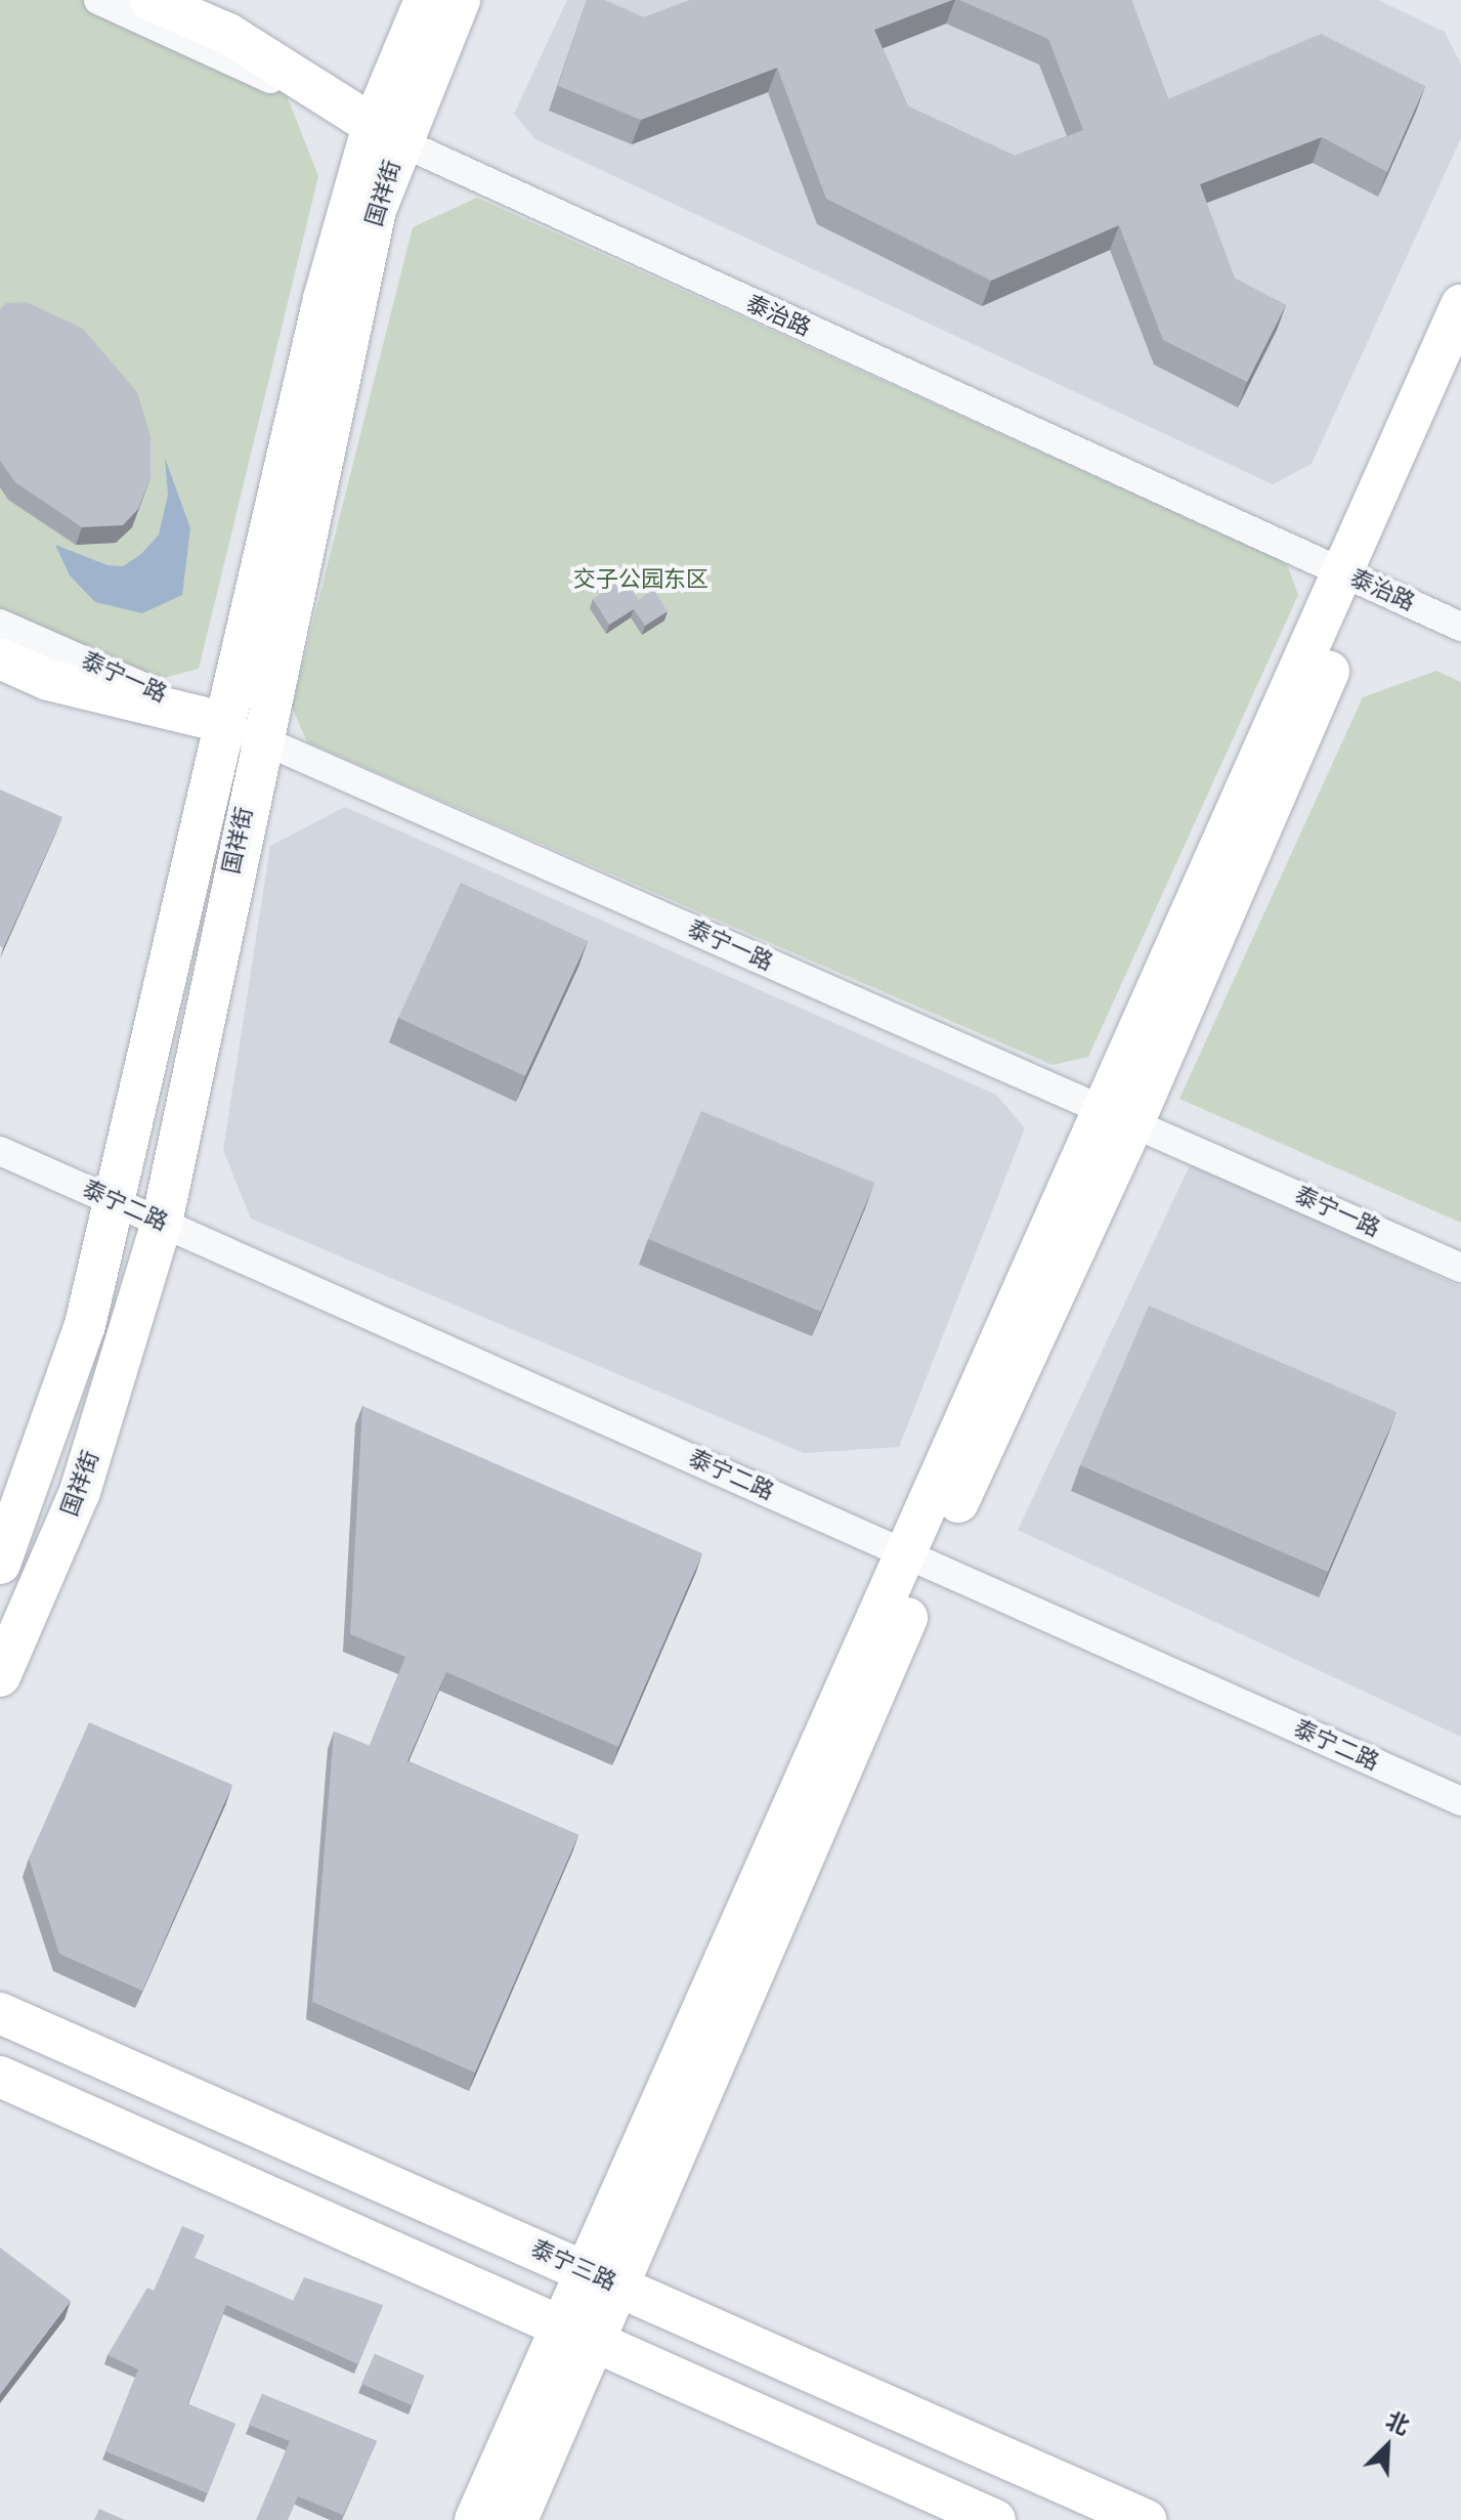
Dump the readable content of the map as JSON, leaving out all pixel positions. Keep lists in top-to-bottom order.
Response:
{
  "streets": {
    "street": [
      "国祥街",
      "泰治路",
      "泰宁一路",
      "泰宁二路",
      "泰宁三路"
    ]
  },
  "crossings": [
    ["国祥街", "泰治路"],
    ["国祥街", "泰宁一路"],
    ["国祥街", "泰宁二路"]
  ],
  "parks": ["交子公园东区"],
  "north": "top right"
}
